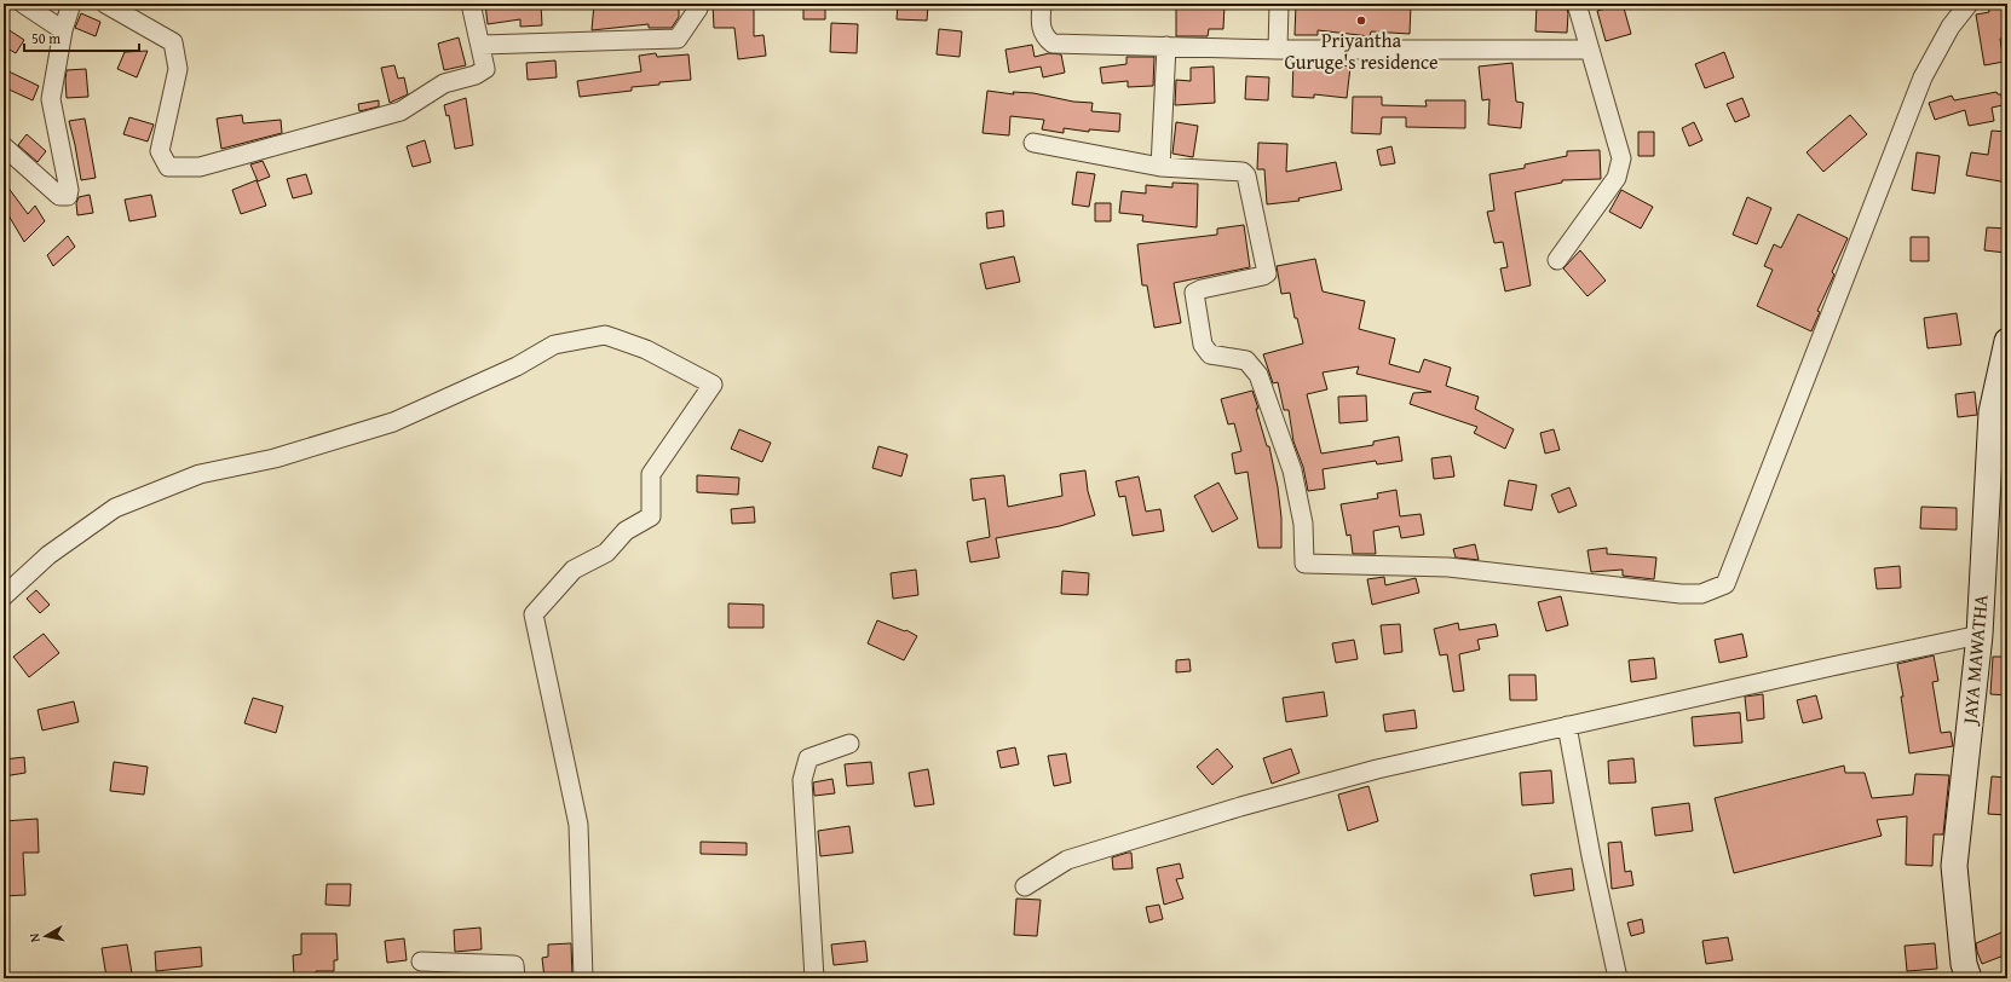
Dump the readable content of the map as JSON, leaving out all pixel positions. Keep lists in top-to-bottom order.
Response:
{
  "streets": {
    "street": ["JAYA MAWATHA"]
  },
  "places": ["Priyantha Guruge's residence"],
  "scale_bar": "50 m",
  "north": "left"
}
